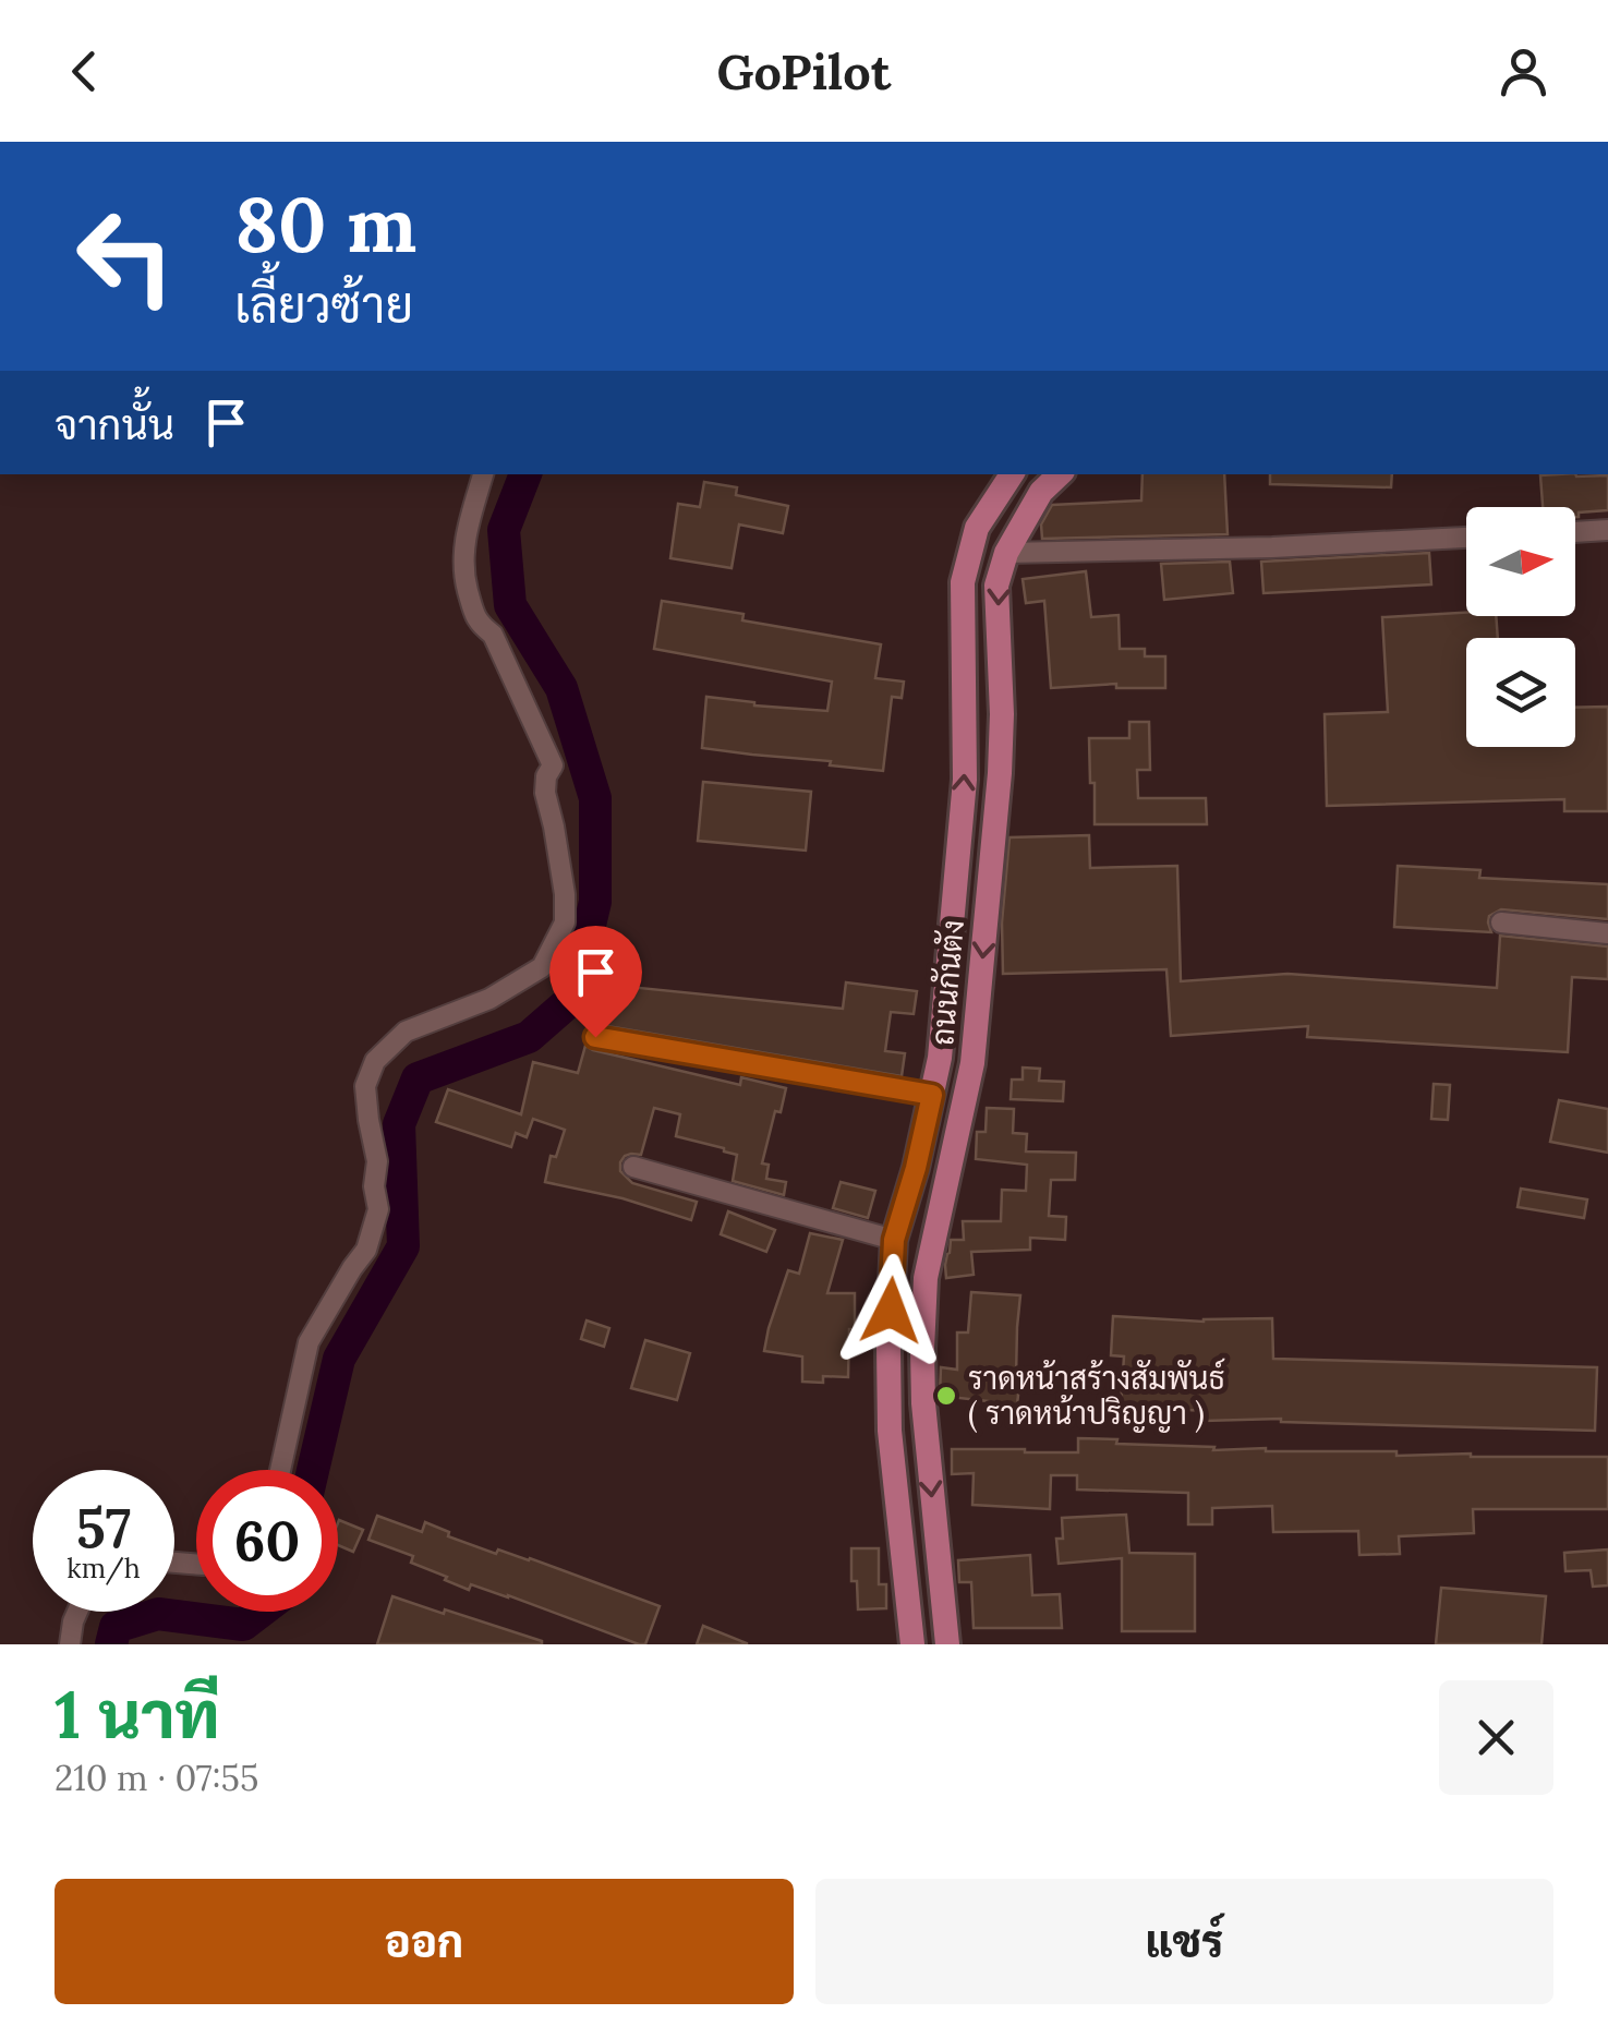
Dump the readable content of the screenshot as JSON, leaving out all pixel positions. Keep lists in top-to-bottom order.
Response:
{
  "streets": {
    "main road": ["ถนนกันตัง"]
  },
  "places": ["ราดหน้าสร้างสัมพันธ์ ( ราดหน้าปริญญา )"],
  "north": "right",
  "page": {
    "header": "GoPilot",
    "turn": ["80 m", "เลี้ยวซ้าย"],
    "then": "จากนั้น",
    "speed": "57 km/h",
    "limit": "60",
    "heading": ["1 นาที", "210 m · 07:55"],
    "buttons": ["ออก", "แชร์"]
  }
}
